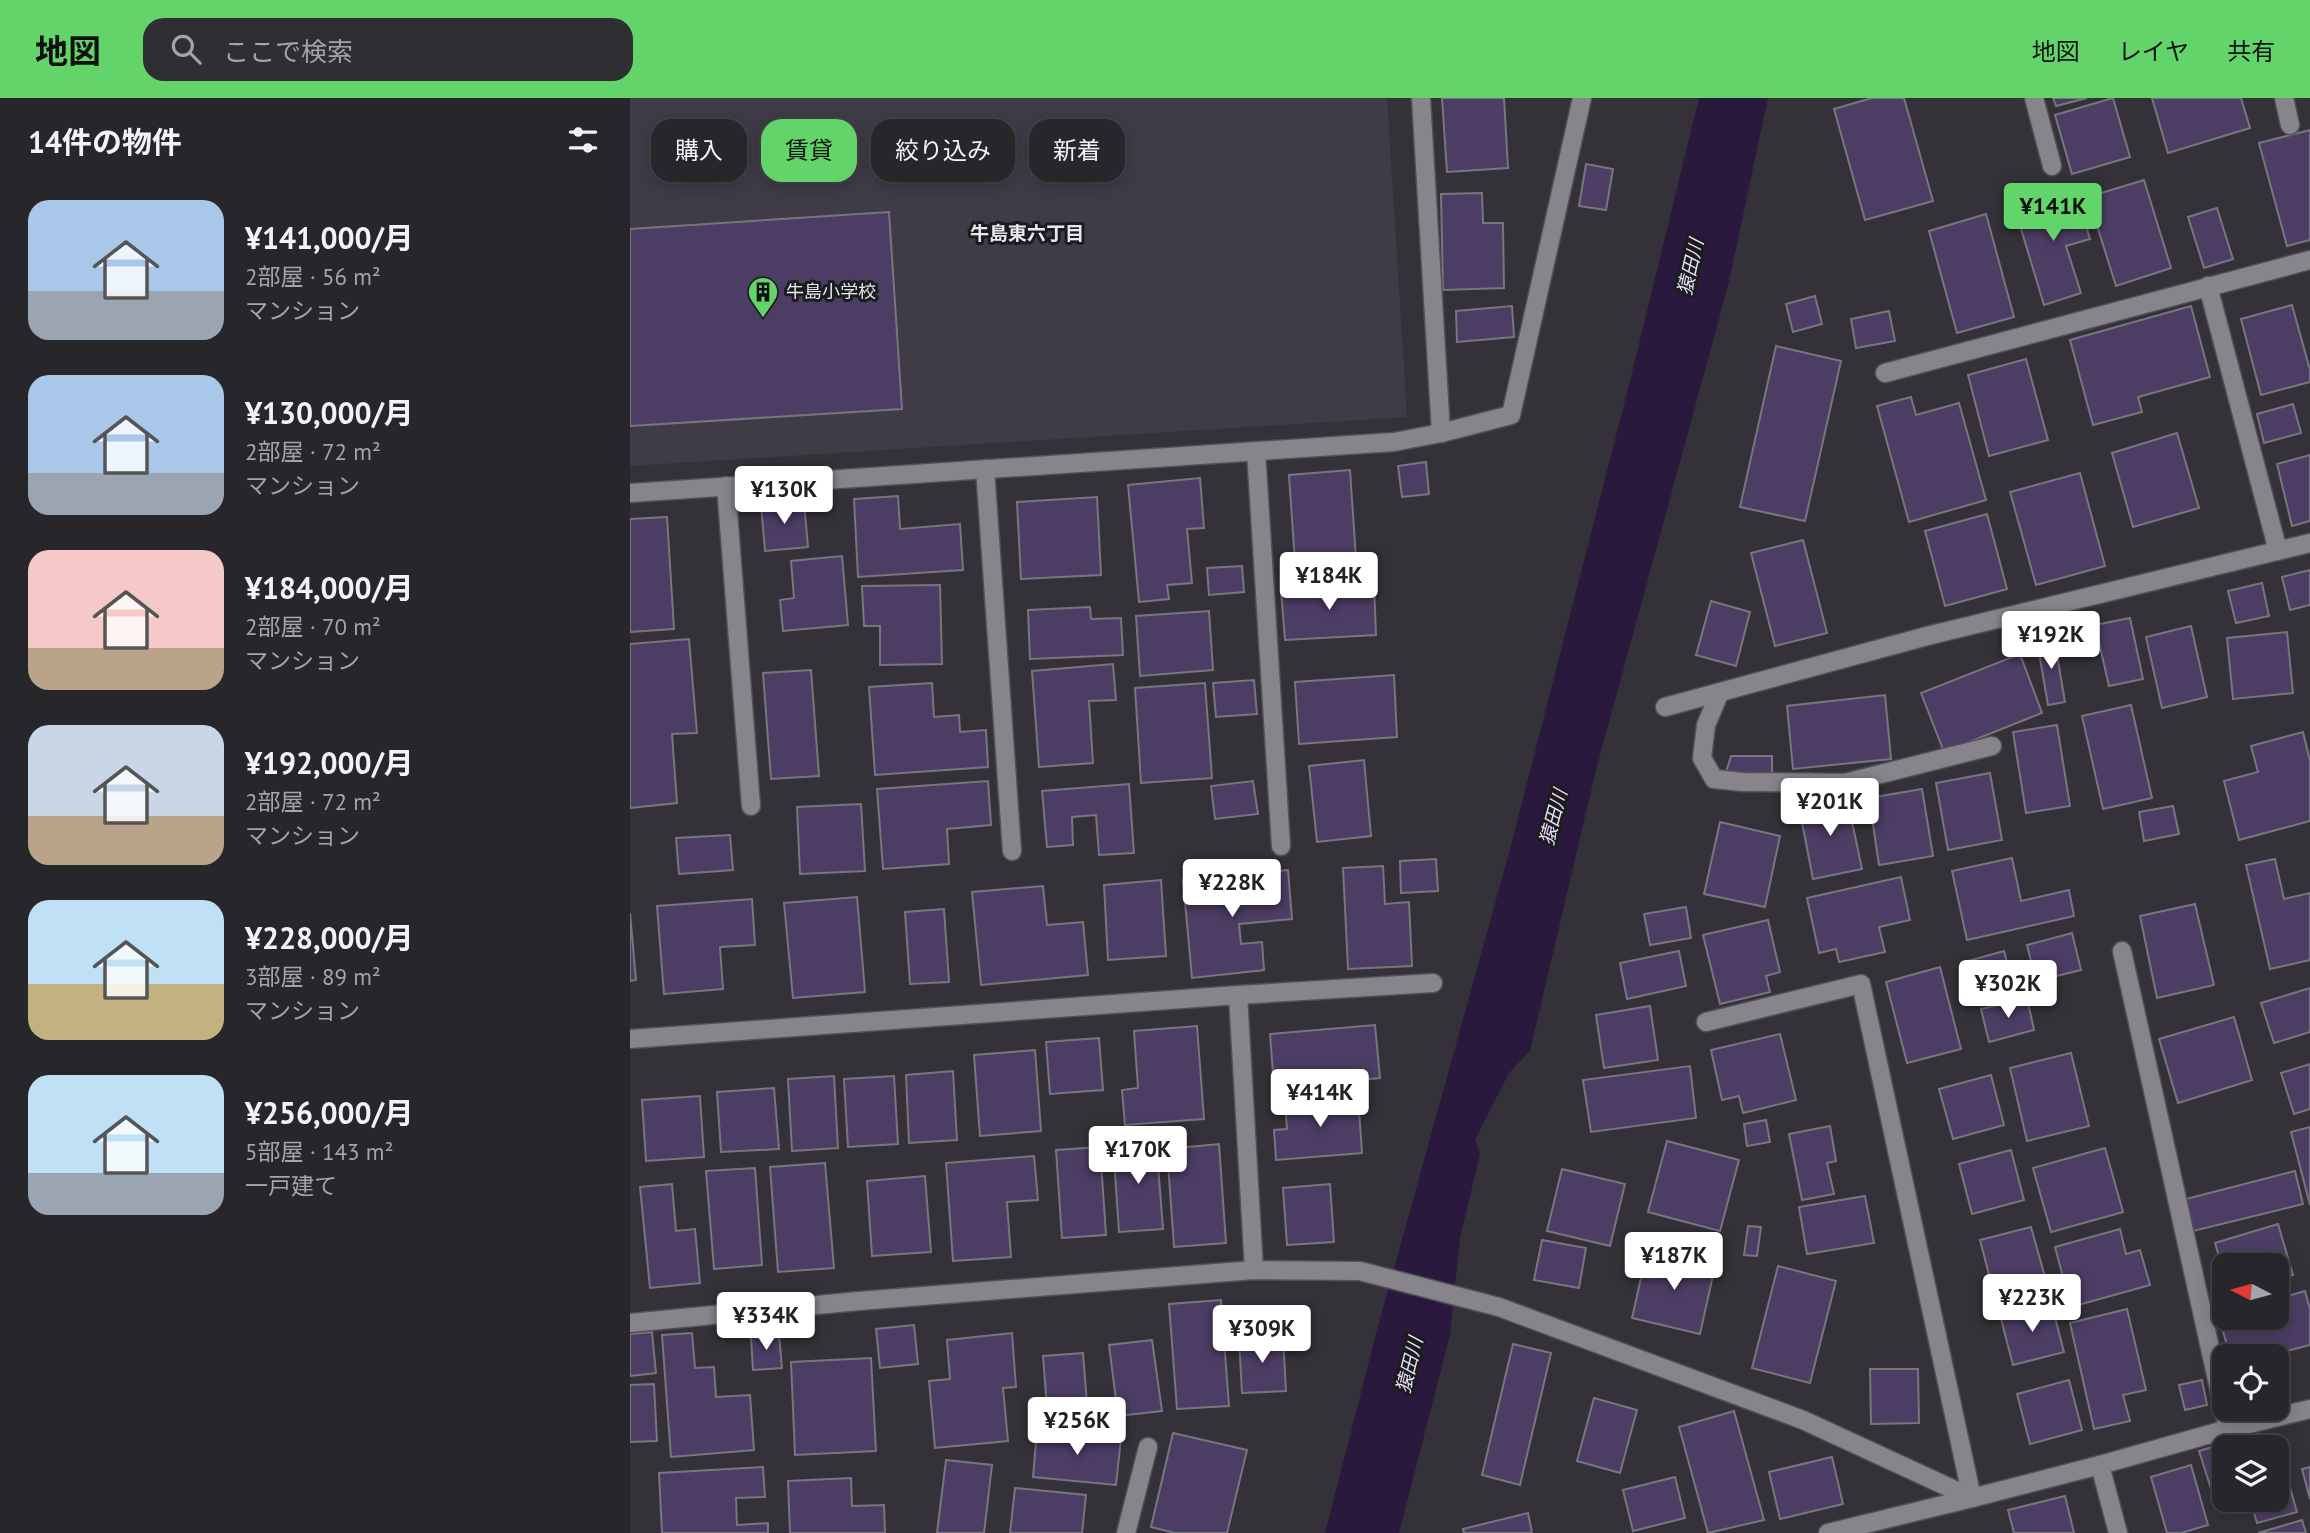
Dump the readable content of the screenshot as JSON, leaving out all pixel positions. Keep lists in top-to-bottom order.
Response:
{
  "districts": ["牛島東六丁目"],
  "water": ["猿田川"],
  "places": {
    "building": ["牛島小学校"]
  },
  "north": "left",
  "page": {
    "header": "地図",
    "search": "ここで検索",
    "nav": ["地図", "レイヤ", "共有"],
    "heading": "14件の物件",
    "chip": [
      "購入",
      "賃貸",
      "絞り込み",
      "新着"
    ],
    "list": [
      {
        "name": "¥141,000/月",
        "note": "2部屋 · 56 m² · マンション"
      },
      {
        "name": "¥130,000/月",
        "note": "2部屋 · 72 m² · マンション"
      },
      {
        "name": "¥184,000/月",
        "note": "2部屋 · 70 m² · マンション"
      },
      {
        "name": "¥192,000/月",
        "note": "2部屋 · 72 m² · マンション"
      },
      {
        "name": "¥228,000/月",
        "note": "3部屋 · 89 m² · マンション"
      },
      {
        "name": "¥256,000/月",
        "note": "5部屋 · 143 m² · 一戸建て"
      }
    ],
    "price": [
      "¥141K",
      "¥130K",
      "¥184K",
      "¥192K",
      "¥201K",
      "¥228K",
      "¥302K",
      "¥414K",
      "¥170K",
      "¥187K",
      "¥223K",
      "¥334K",
      "¥309K",
      "¥256K"
    ]
  }
}
